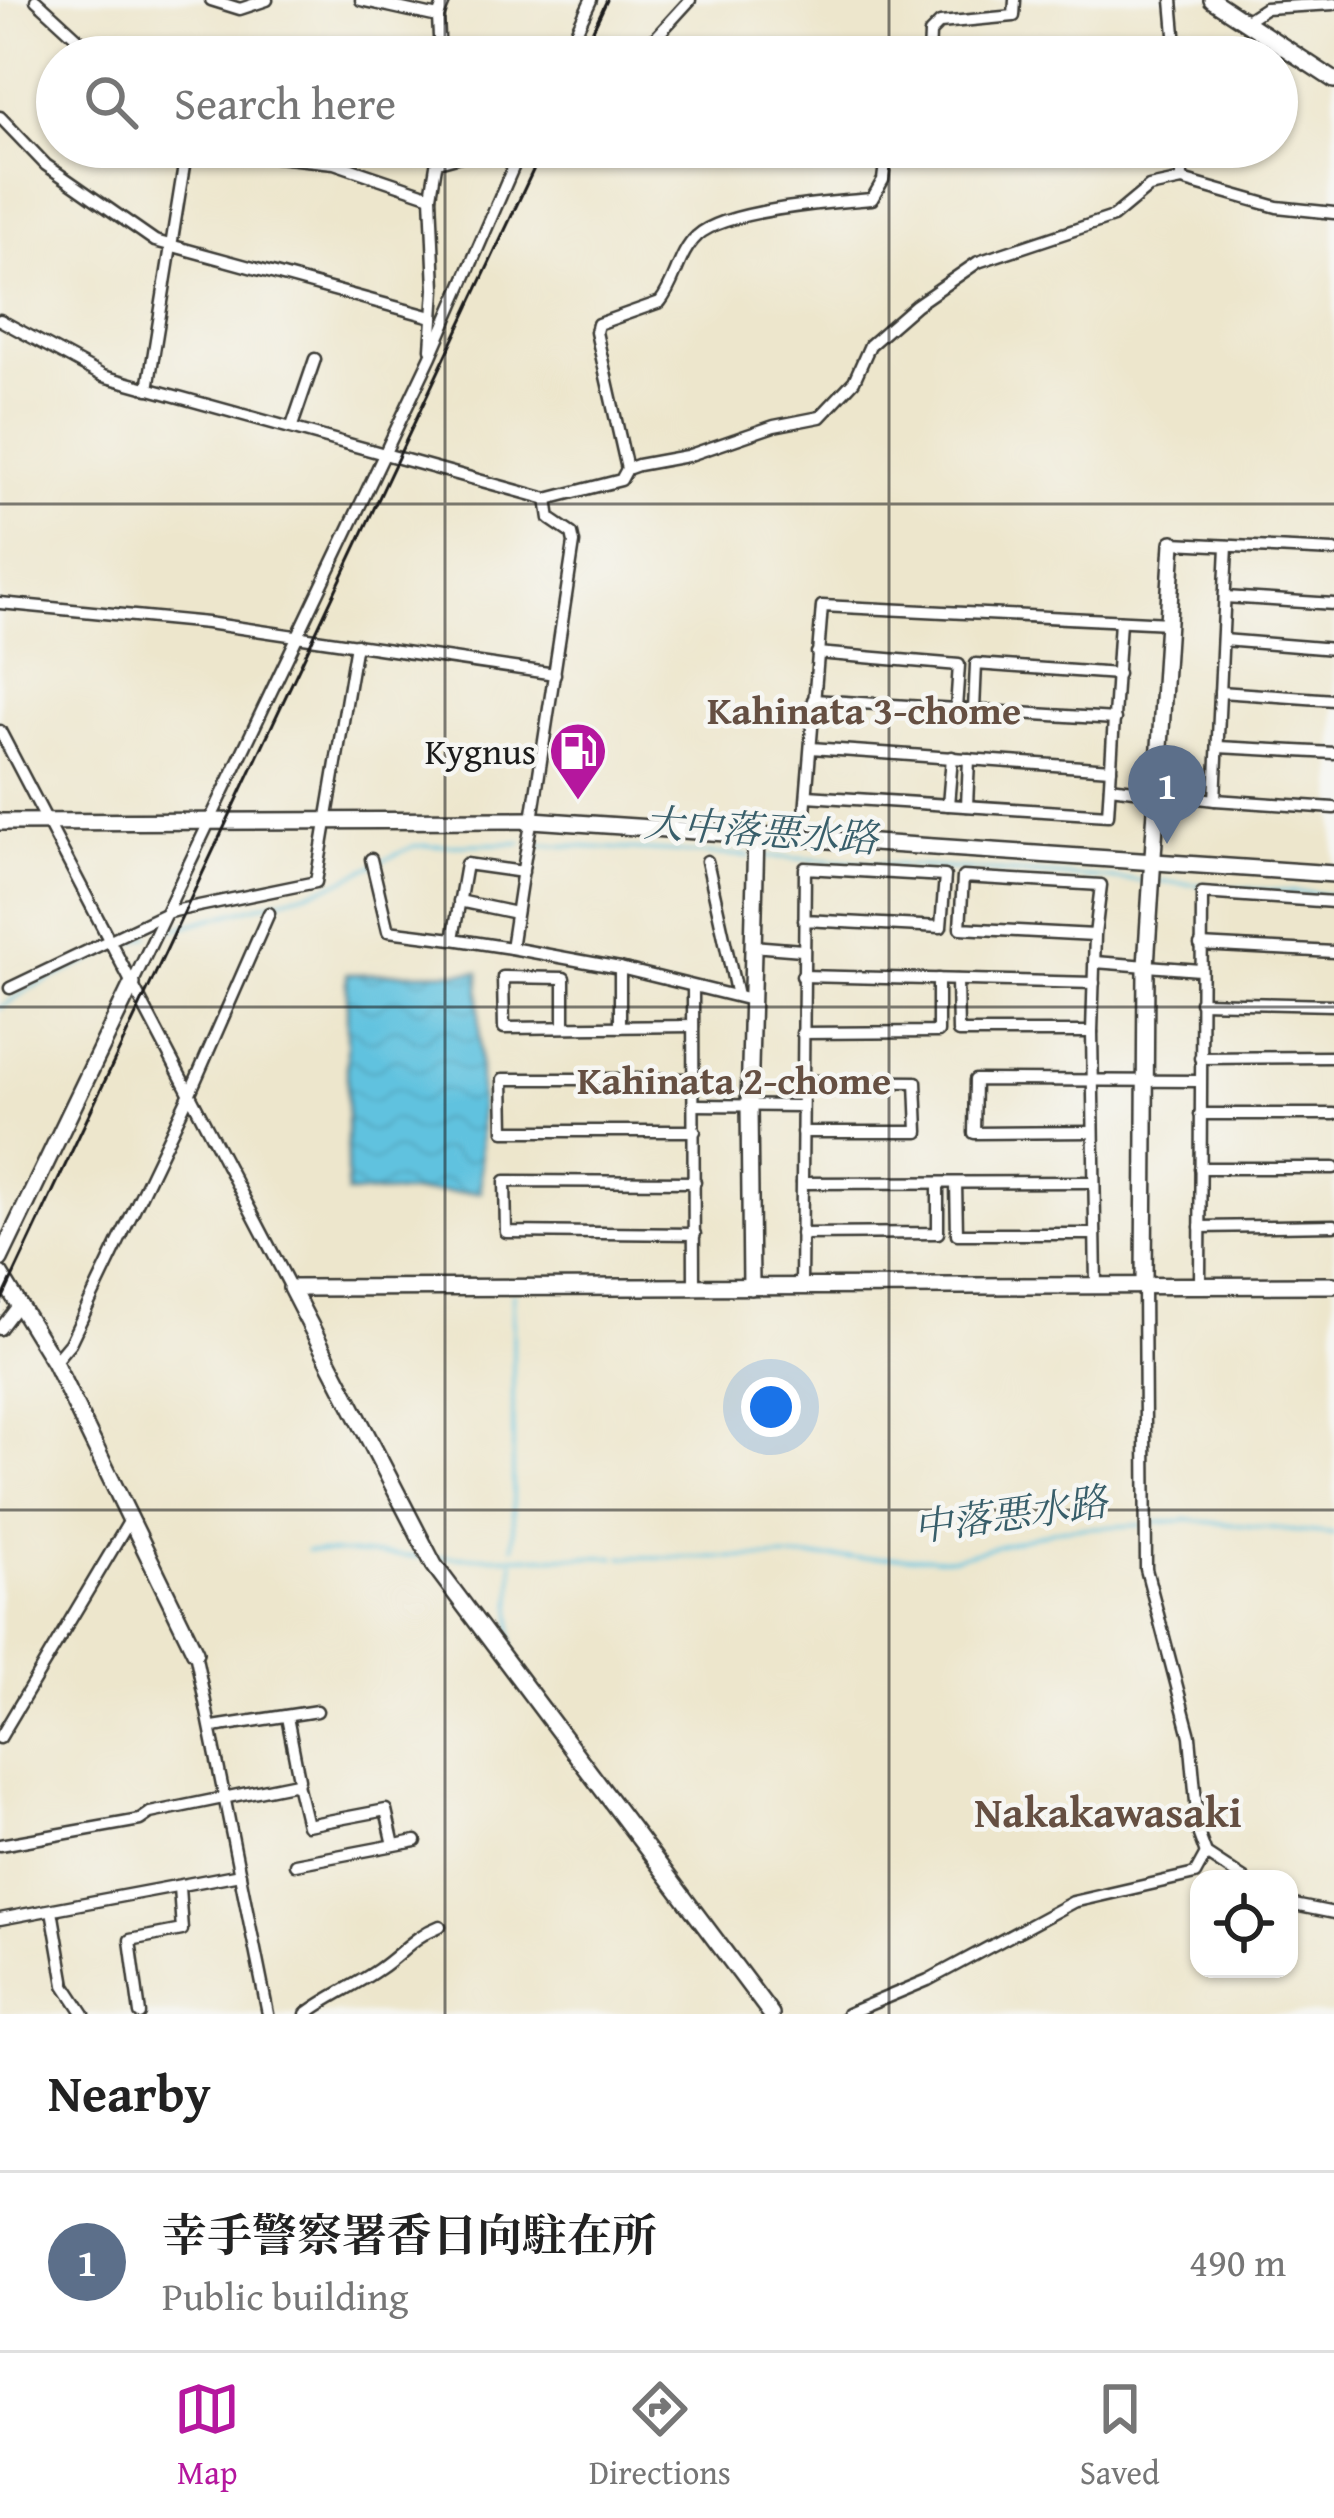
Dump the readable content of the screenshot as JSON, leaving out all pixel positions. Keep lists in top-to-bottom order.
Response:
{
  "districts": ["Kahinata 3-chome", "Kahinata 2-chome", "Nakakawasaki"],
  "water": ["大中落悪水路", "中落悪水路"],
  "places": {
    "fuel station": ["Kygnus"]
  },
  "page": {
    "search": "Search here",
    "pins": "1",
    "heading": "Nearby",
    "list": [
      {
        "mark": "1",
        "name": "幸手警察署香日向駐在所",
        "note": "Public building",
        "value": "490 m"
      }
    ],
    "nav": ["Map", "Directions", "Saved"]
  }
}
